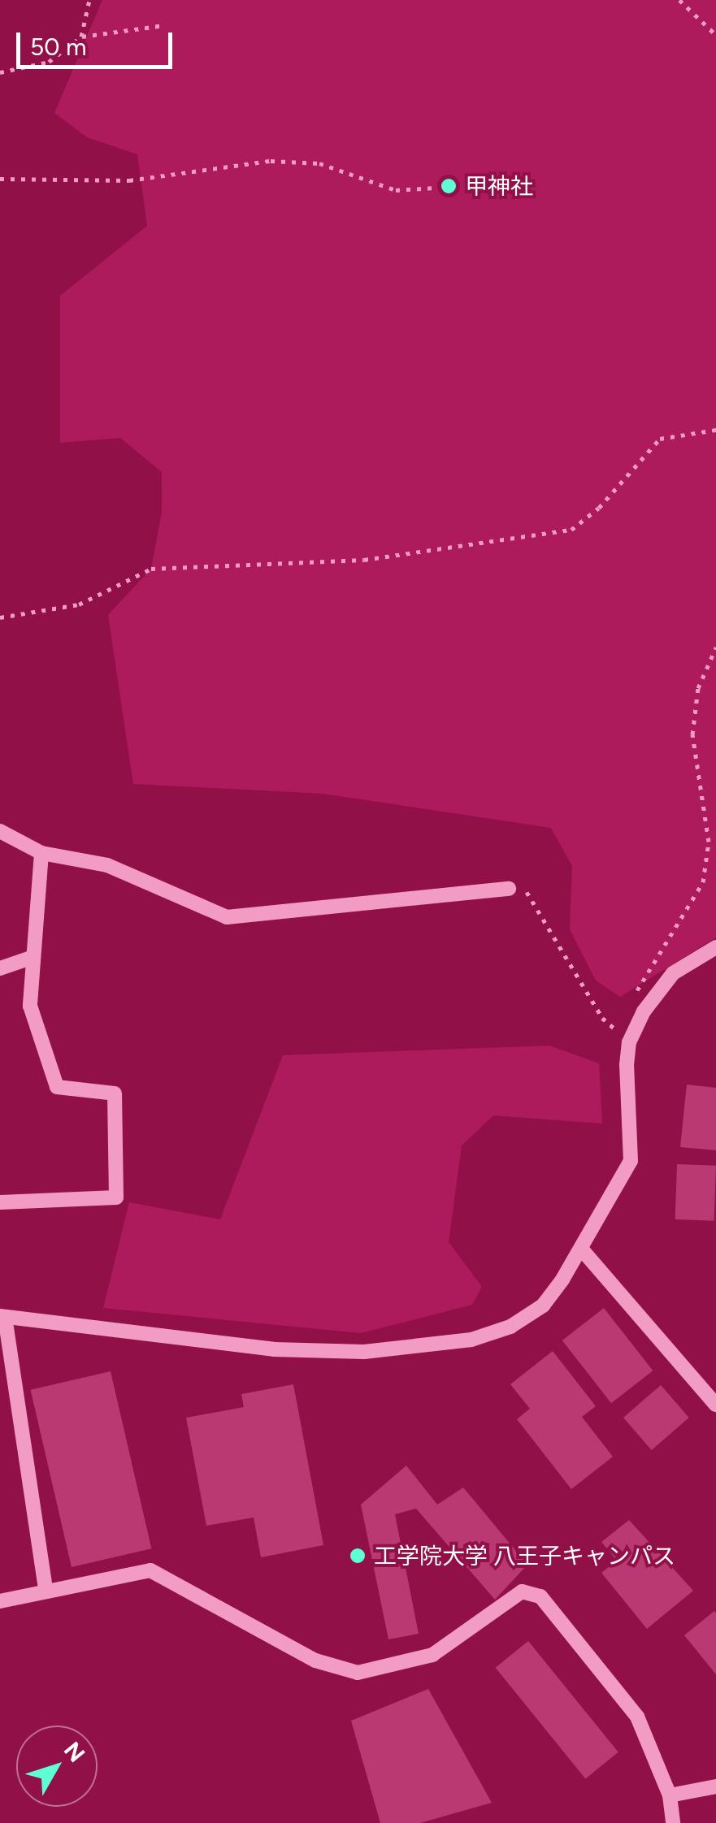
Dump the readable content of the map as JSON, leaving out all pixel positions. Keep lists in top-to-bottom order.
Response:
{
  "places": ["甲神社", "工学院大学 八王子キャンパス"],
  "scale_bar": "50 m",
  "north": "top right"
}
